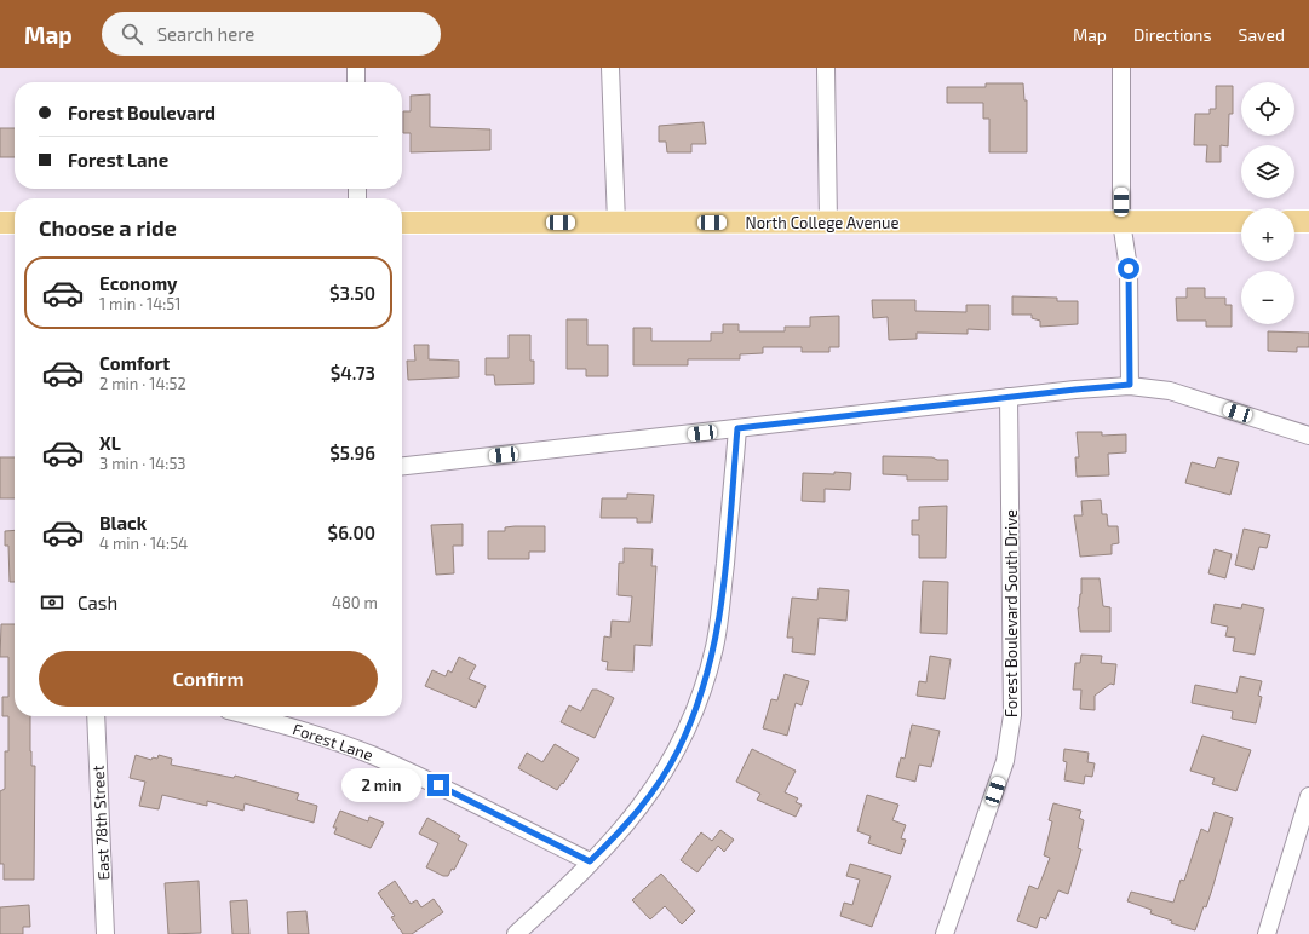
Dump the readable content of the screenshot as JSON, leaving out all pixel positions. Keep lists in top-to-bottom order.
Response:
{
  "streets": {
    "main road": ["North College Avenue"],
    "street": ["Forest Boulevard South Drive", "Forest Lane", "East 78th Street"]
  },
  "page": {
    "header": "Map",
    "search": "Search here",
    "nav": ["Map", "Directions", "Saved"],
    "map_buttons": ["+", "−"],
    "banner": ["Forest Boulevard", "Forest Lane"],
    "heading": "Choose a ride",
    "list": [
      {
        "name": "Economy",
        "note": "1 min · 14:51",
        "value": "$3.50"
      },
      {
        "name": "Comfort",
        "note": "2 min · 14:52",
        "value": "$4.73"
      },
      {
        "name": "XL",
        "note": "3 min · 14:53",
        "value": "$5.96"
      },
      {
        "name": "Black",
        "note": "4 min · 14:54",
        "value": "$6.00"
      }
    ],
    "pay": ["Cash", "480 m"],
    "buttons": "Confirm",
    "bubble": "2 min"
  }
}
